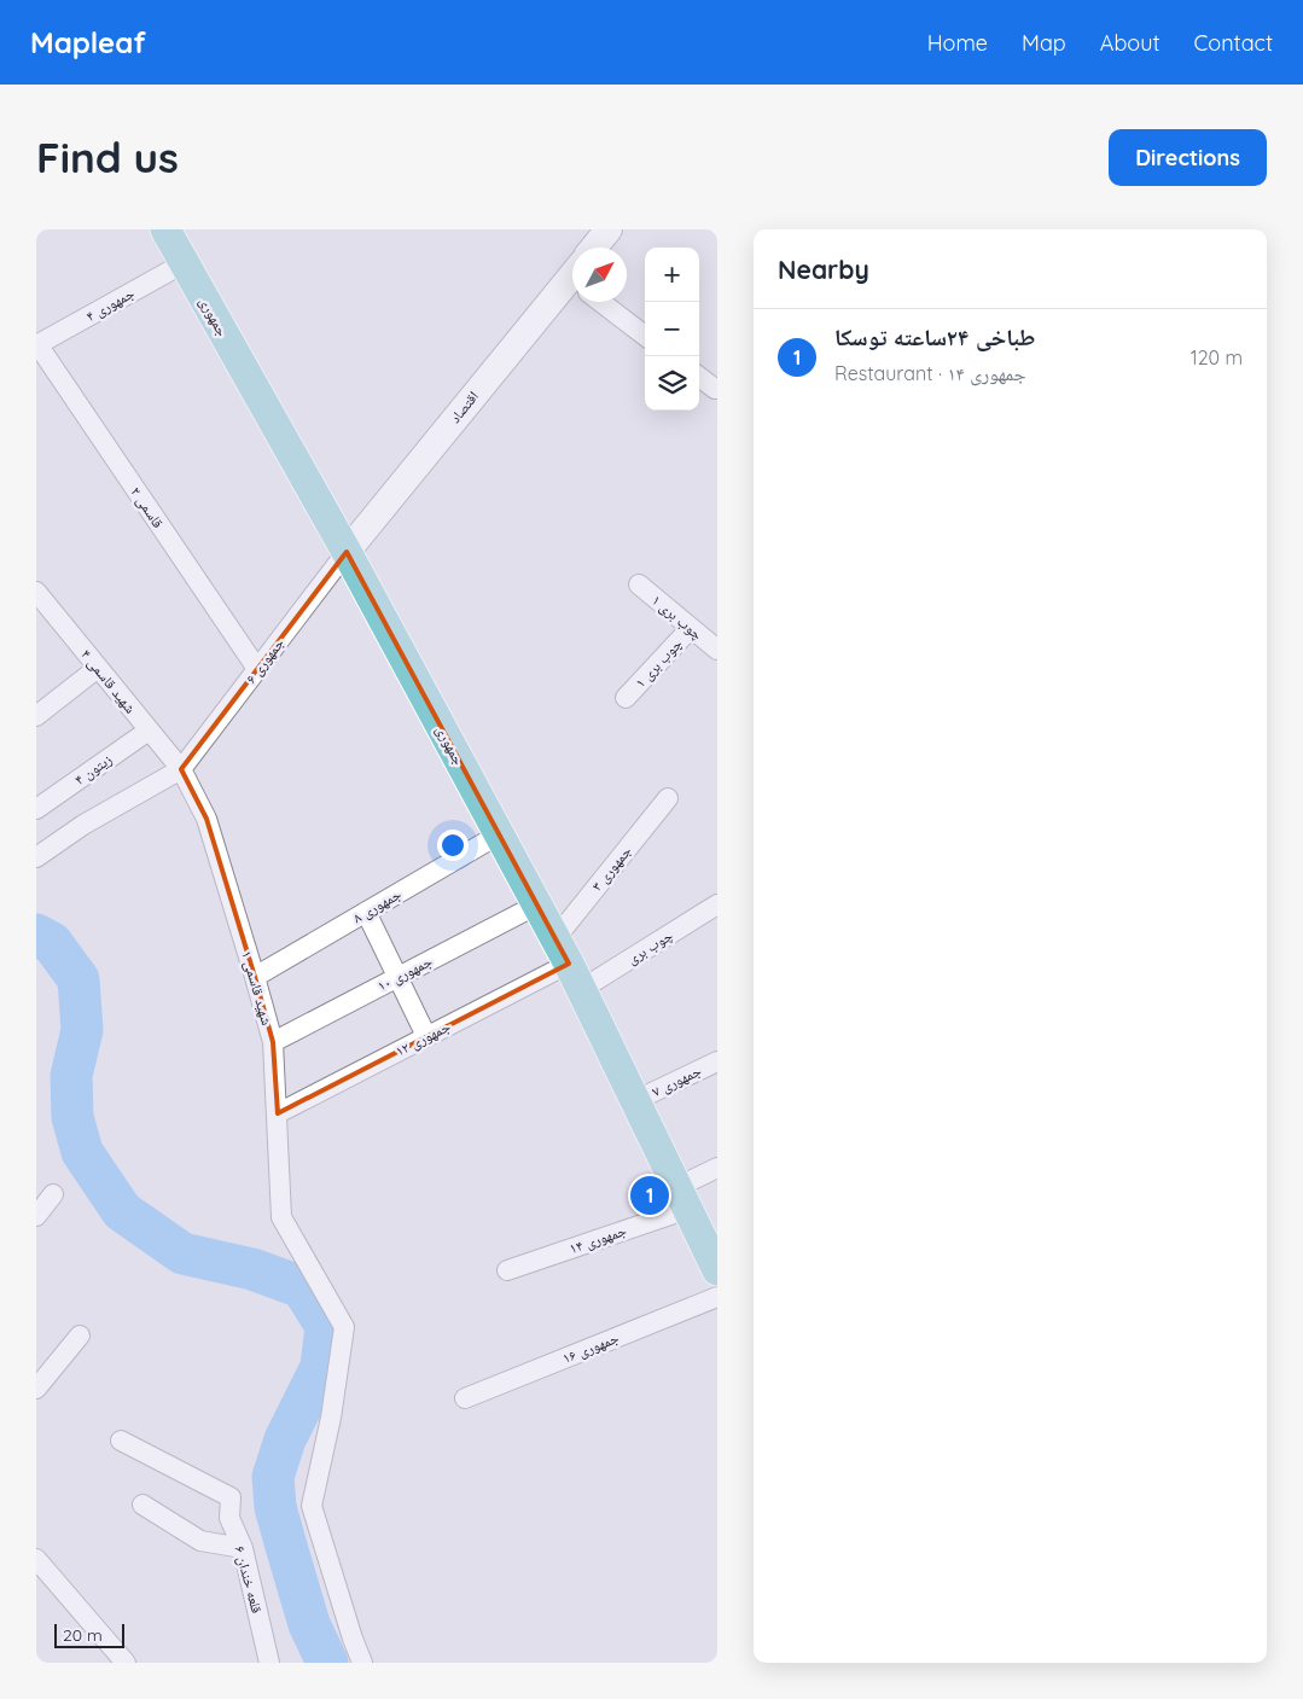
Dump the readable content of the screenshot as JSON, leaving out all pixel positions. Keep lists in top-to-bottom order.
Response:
{
  "streets": {
    "main road": ["جمهوری", "اقتصاد"],
    "street": [
      "جمهوری ۴",
      "قاسمی ۲",
      "۱ چوب بری",
      "جمهوری ۶",
      "چوب بری ۱",
      "۴ شهید قاسمی",
      "زیتون ۴",
      "۳ جمهوری",
      "۸ جمهوری",
      "چوب بری",
      "۱۰ جمهوری",
      "۱ شهید قاسمی",
      "۱۲ جمهوری",
      "۷ جمهوری",
      "۱۴ جمهوری",
      "۱۶ جمهوری",
      "۶ قلعه خندان"
    ]
  },
  "crossings": [
    ["جمهوری ۴", "جمهوری"],
    ["جمهوری ۴", "قاسمی ۲"],
    ["جمهوری", "اقتصاد"],
    ["جمهوری", "جمهوری ۶"],
    ["جمهوری", "۳ جمهوری"],
    ["جمهوری", "۸ جمهوری"],
    ["جمهوری", "چوب بری"],
    ["جمهوری", "۱۰ جمهوری"],
    ["جمهوری", "۱۲ جمهوری"],
    ["جمهوری", "۷ جمهوری"],
    ["جمهوری", "۱۴ جمهوری"],
    ["اقتصاد", "جمهوری ۶"],
    ["قاسمی ۲", "جمهوری ۶"],
    ["۱ چوب بری", "چوب بری ۱"],
    ["جمهوری ۶", "۴ شهید قاسمی"],
    ["جمهوری ۶", "۱ شهید قاسمی"],
    ["۴ شهید قاسمی", "زیتون ۴"],
    ["۴ شهید قاسمی", "۱ شهید قاسمی"],
    ["۳ جمهوری", "چوب بری"],
    ["۳ جمهوری", "۱۲ جمهوری"],
    ["۸ جمهوری", "۱ شهید قاسمی"],
    ["چوب بری", "۱۲ جمهوری"],
    ["۱۰ جمهوری", "۱ شهید قاسمی"],
    ["۱ شهید قاسمی", "۱۲ جمهوری"]
  ],
  "scale_bar": "20 m",
  "north": "top right",
  "page": {
    "header": "Mapleaf",
    "nav": [
      "Home",
      "Map",
      "About",
      "Contact"
    ],
    "buttons": "Directions",
    "title": "Find us",
    "heading": "Nearby",
    "map_buttons": ["+", "−"],
    "list": [
      {
        "mark": "1",
        "name": "طباخی ۲۴ساعته توسکا",
        "note": "Restaurant · ۱۴ جمهوری",
        "value": "120 m"
      }
    ],
    "pins": "1",
    "scale": "20 m"
  }
}
